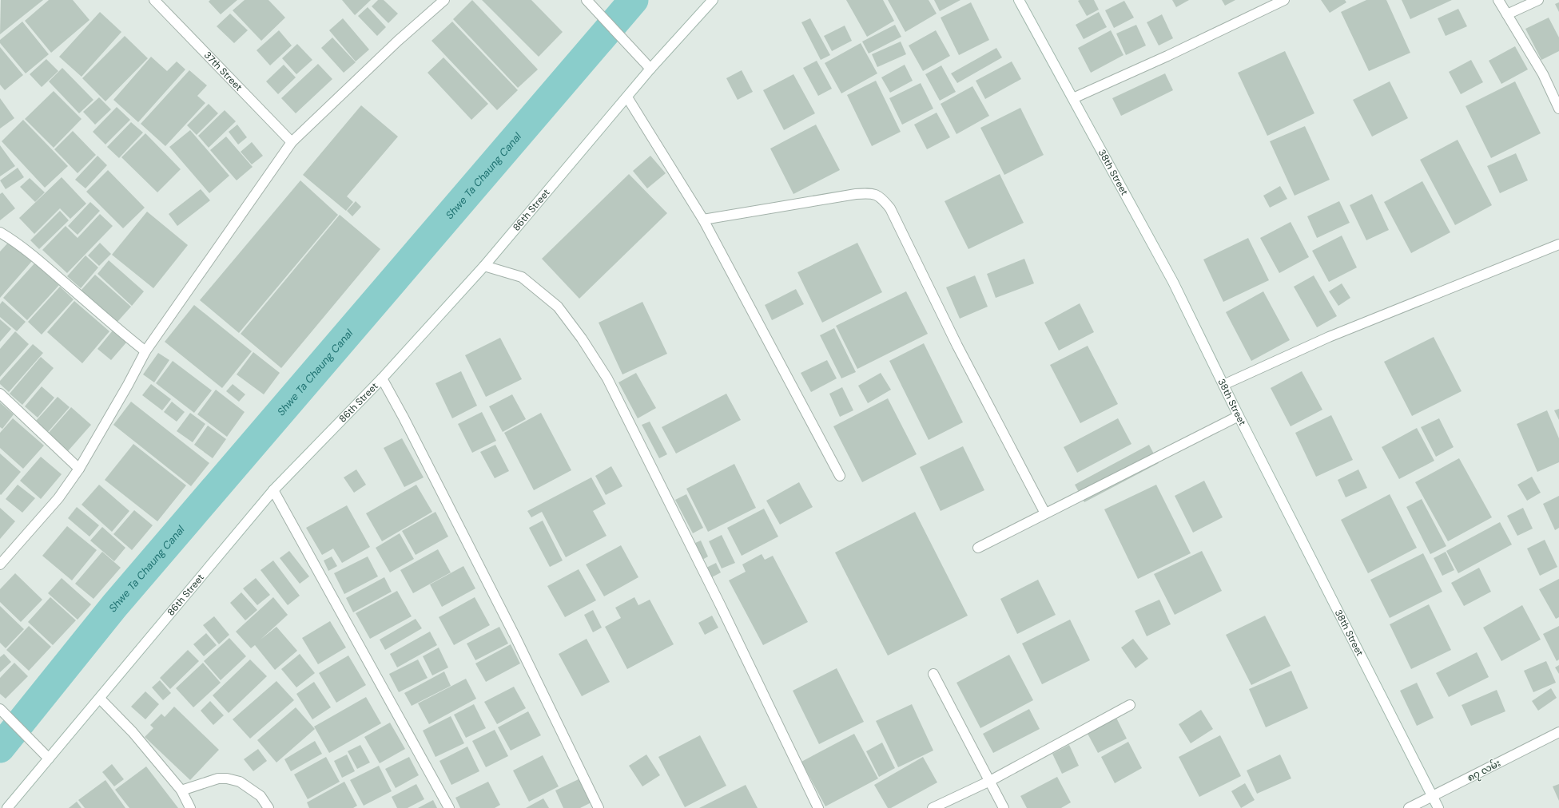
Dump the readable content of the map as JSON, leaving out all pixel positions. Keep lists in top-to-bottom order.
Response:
{
  "streets": {
    "street": [
      "37th Street",
      "38th Street",
      "86th Street",
      "၈၇ လမ်း"
    ]
  },
  "crossings": [
    ["38th Street", "၈၇ လမ်း"]
  ],
  "water": ["Shwe Ta Chaung Canal"]
}
